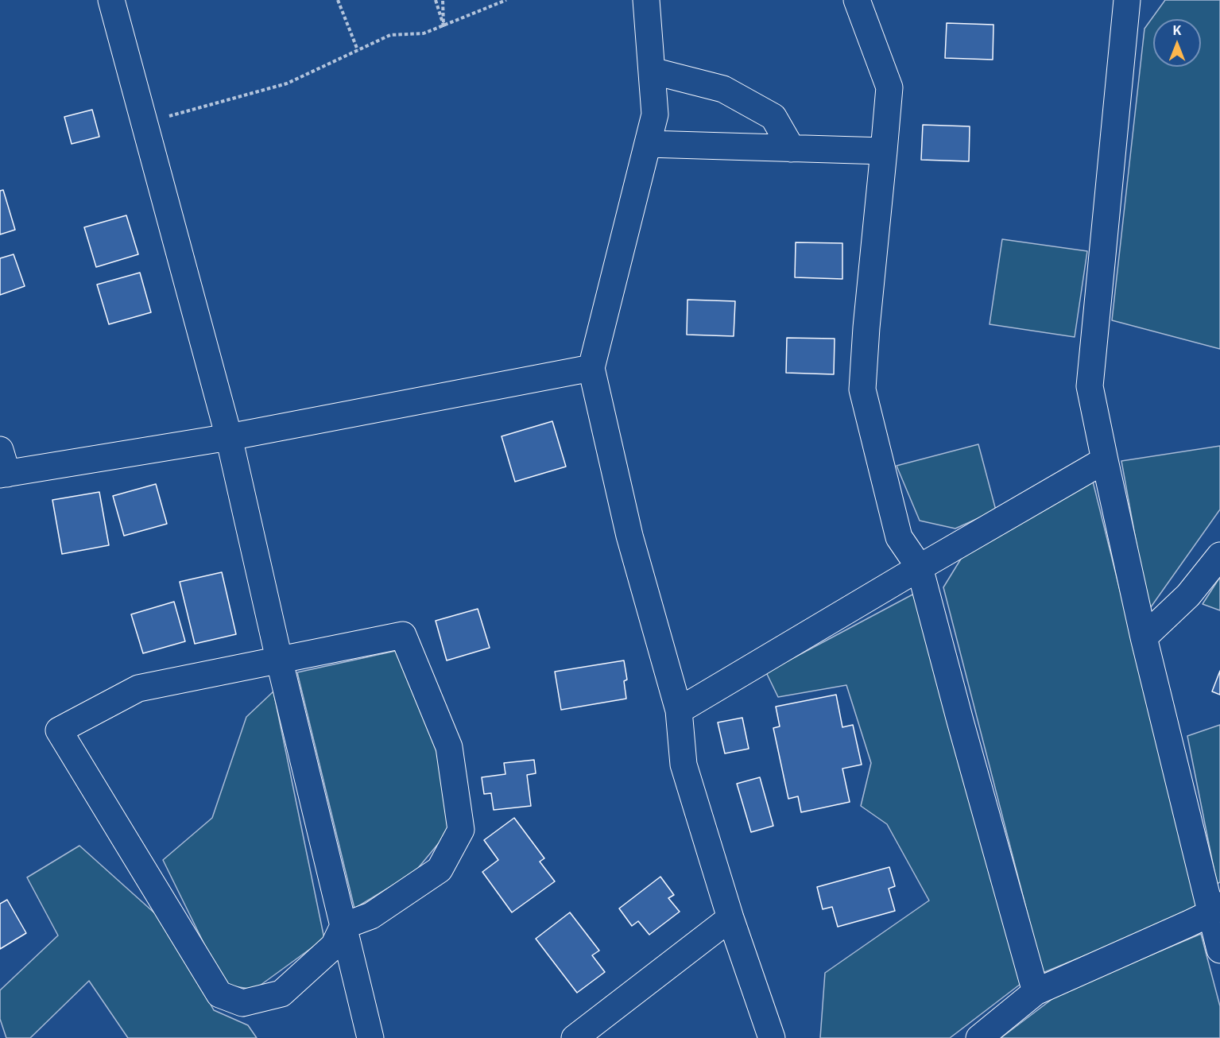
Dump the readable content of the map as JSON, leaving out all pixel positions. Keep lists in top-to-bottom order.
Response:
{
  "north": "top"
}
